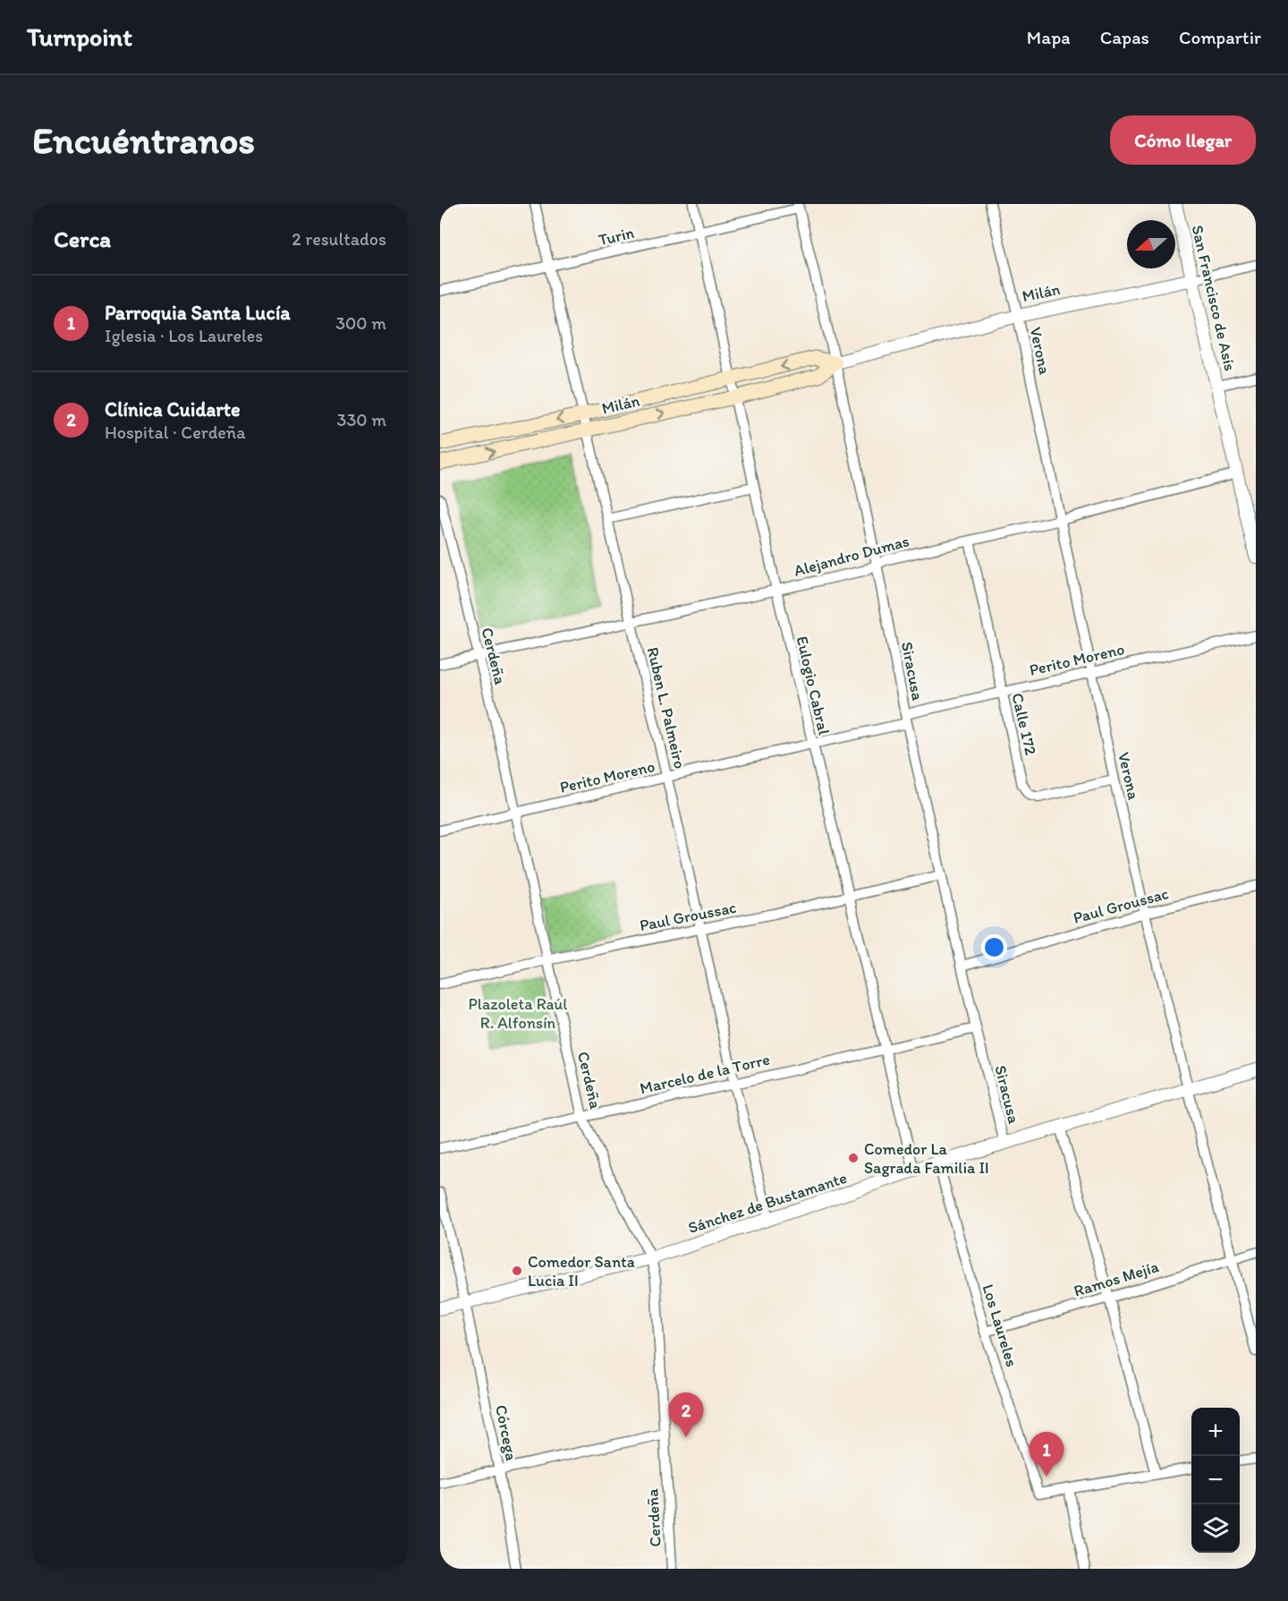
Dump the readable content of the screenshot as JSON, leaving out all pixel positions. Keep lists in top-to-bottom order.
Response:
{
  "streets": {
    "main road": ["Milán"],
    "street": [
      "Turin",
      "San Francisco de Asís",
      "Verona",
      "Alejandro Dumas",
      "Cerdeña",
      "Perito Moreno",
      "Siracusa",
      "Eulogio Cabral",
      "Ruben L. Palmeiro",
      "Calle 172",
      "Paul Groussac",
      "Marcelo de la Torre",
      "Sánchez de Bustamante",
      "Ramos Mejía",
      "Los Laureles",
      "Córcega"
    ]
  },
  "crossings": [
    ["Turin", "Siracusa"],
    ["Turin", "Eulogio Cabral"],
    ["Turin", "Ruben L. Palmeiro"],
    ["Milán", "San Francisco de Asís"],
    ["Milán", "Verona"],
    ["Milán", "Siracusa"],
    ["Milán", "Eulogio Cabral"],
    ["Milán", "Ruben L. Palmeiro"],
    ["San Francisco de Asís", "Alejandro Dumas"],
    ["Verona", "Alejandro Dumas"],
    ["Verona", "Perito Moreno"],
    ["Verona", "Calle 172"],
    ["Verona", "Paul Groussac"],
    ["Verona", "Sánchez de Bustamante"],
    ["Verona", "Ramos Mejía"],
    ["Alejandro Dumas", "Cerdeña"],
    ["Alejandro Dumas", "Siracusa"],
    ["Alejandro Dumas", "Eulogio Cabral"],
    ["Alejandro Dumas", "Ruben L. Palmeiro"],
    ["Alejandro Dumas", "Calle 172"],
    ["Cerdeña", "Perito Moreno"],
    ["Cerdeña", "Paul Groussac"],
    ["Cerdeña", "Marcelo de la Torre"],
    ["Cerdeña", "Sánchez de Bustamante"],
    ["Perito Moreno", "Siracusa"],
    ["Perito Moreno", "Eulogio Cabral"],
    ["Perito Moreno", "Ruben L. Palmeiro"],
    ["Perito Moreno", "Calle 172"],
    ["Siracusa", "Paul Groussac"],
    ["Siracusa", "Marcelo de la Torre"],
    ["Siracusa", "Sánchez de Bustamante"],
    ["Eulogio Cabral", "Paul Groussac"],
    ["Eulogio Cabral", "Marcelo de la Torre"],
    ["Eulogio Cabral", "Sánchez de Bustamante"],
    ["Ruben L. Palmeiro", "Paul Groussac"],
    ["Ruben L. Palmeiro", "Marcelo de la Torre"],
    ["Ruben L. Palmeiro", "Sánchez de Bustamante"],
    ["Sánchez de Bustamante", "Los Laureles"],
    ["Sánchez de Bustamante", "Córcega"],
    ["Ramos Mejía", "Los Laureles"]
  ],
  "parks": ["Plazoleta Raúl R. Alfonsín"],
  "places": ["Comedor La Sagrada Familia II", "Comedor Santa Lucia II"],
  "north": "left",
  "page": {
    "header": "Turnpoint",
    "nav": ["Mapa", "Capas", "Compartir"],
    "buttons": "Cómo llegar",
    "title": "Encuéntranos",
    "heading": ["Cerca", "2 resultados"],
    "list": [
      {
        "mark": "1",
        "name": "Parroquia Santa Lucía",
        "note": "Iglesia · Los Laureles",
        "value": "300 m"
      },
      {
        "mark": "2",
        "name": "Clínica Cuidarte",
        "note": "Hospital · Cerdeña",
        "value": "330 m"
      }
    ],
    "pins": ["2", "1"],
    "map_buttons": ["+", "−"]
  }
}
